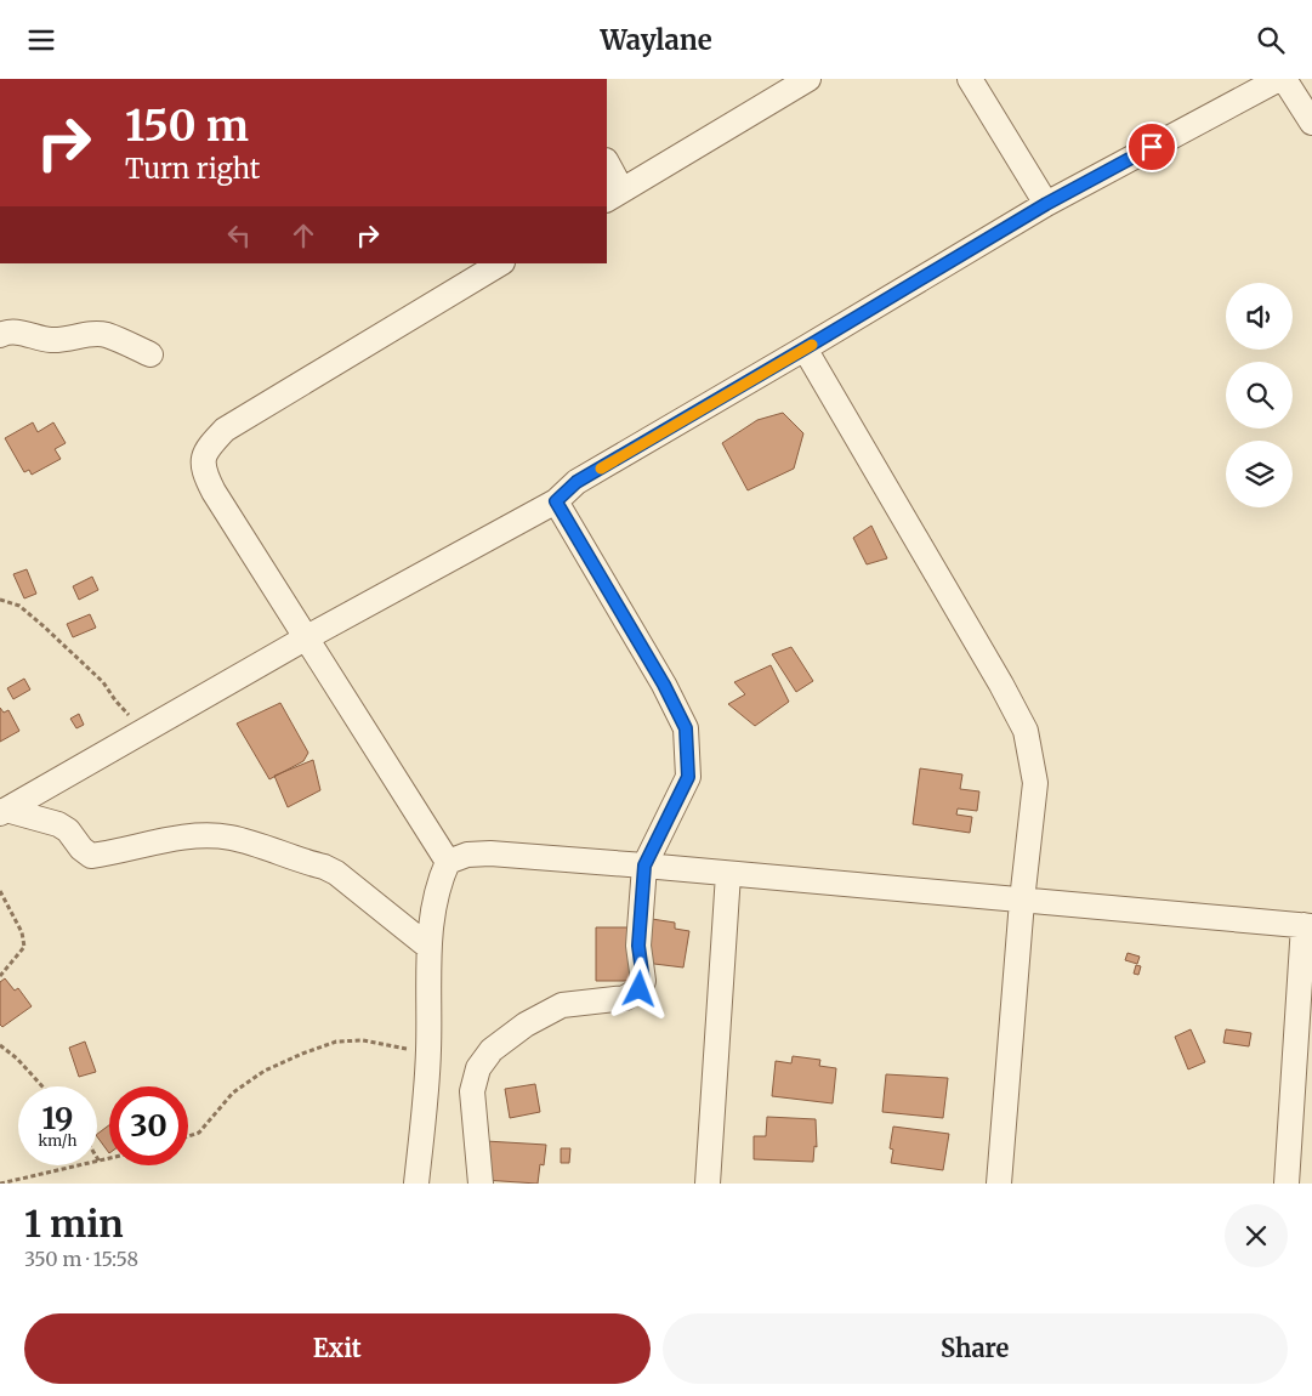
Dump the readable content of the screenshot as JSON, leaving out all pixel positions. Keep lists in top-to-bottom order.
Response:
{
  "page": {
    "header": "Waylane",
    "turn": ["150 m", "Turn right"],
    "speed": "19 km/h",
    "limit": "30",
    "heading": ["1 min", "350 m · 15:58"],
    "buttons": ["Exit", "Share"]
  }
}
